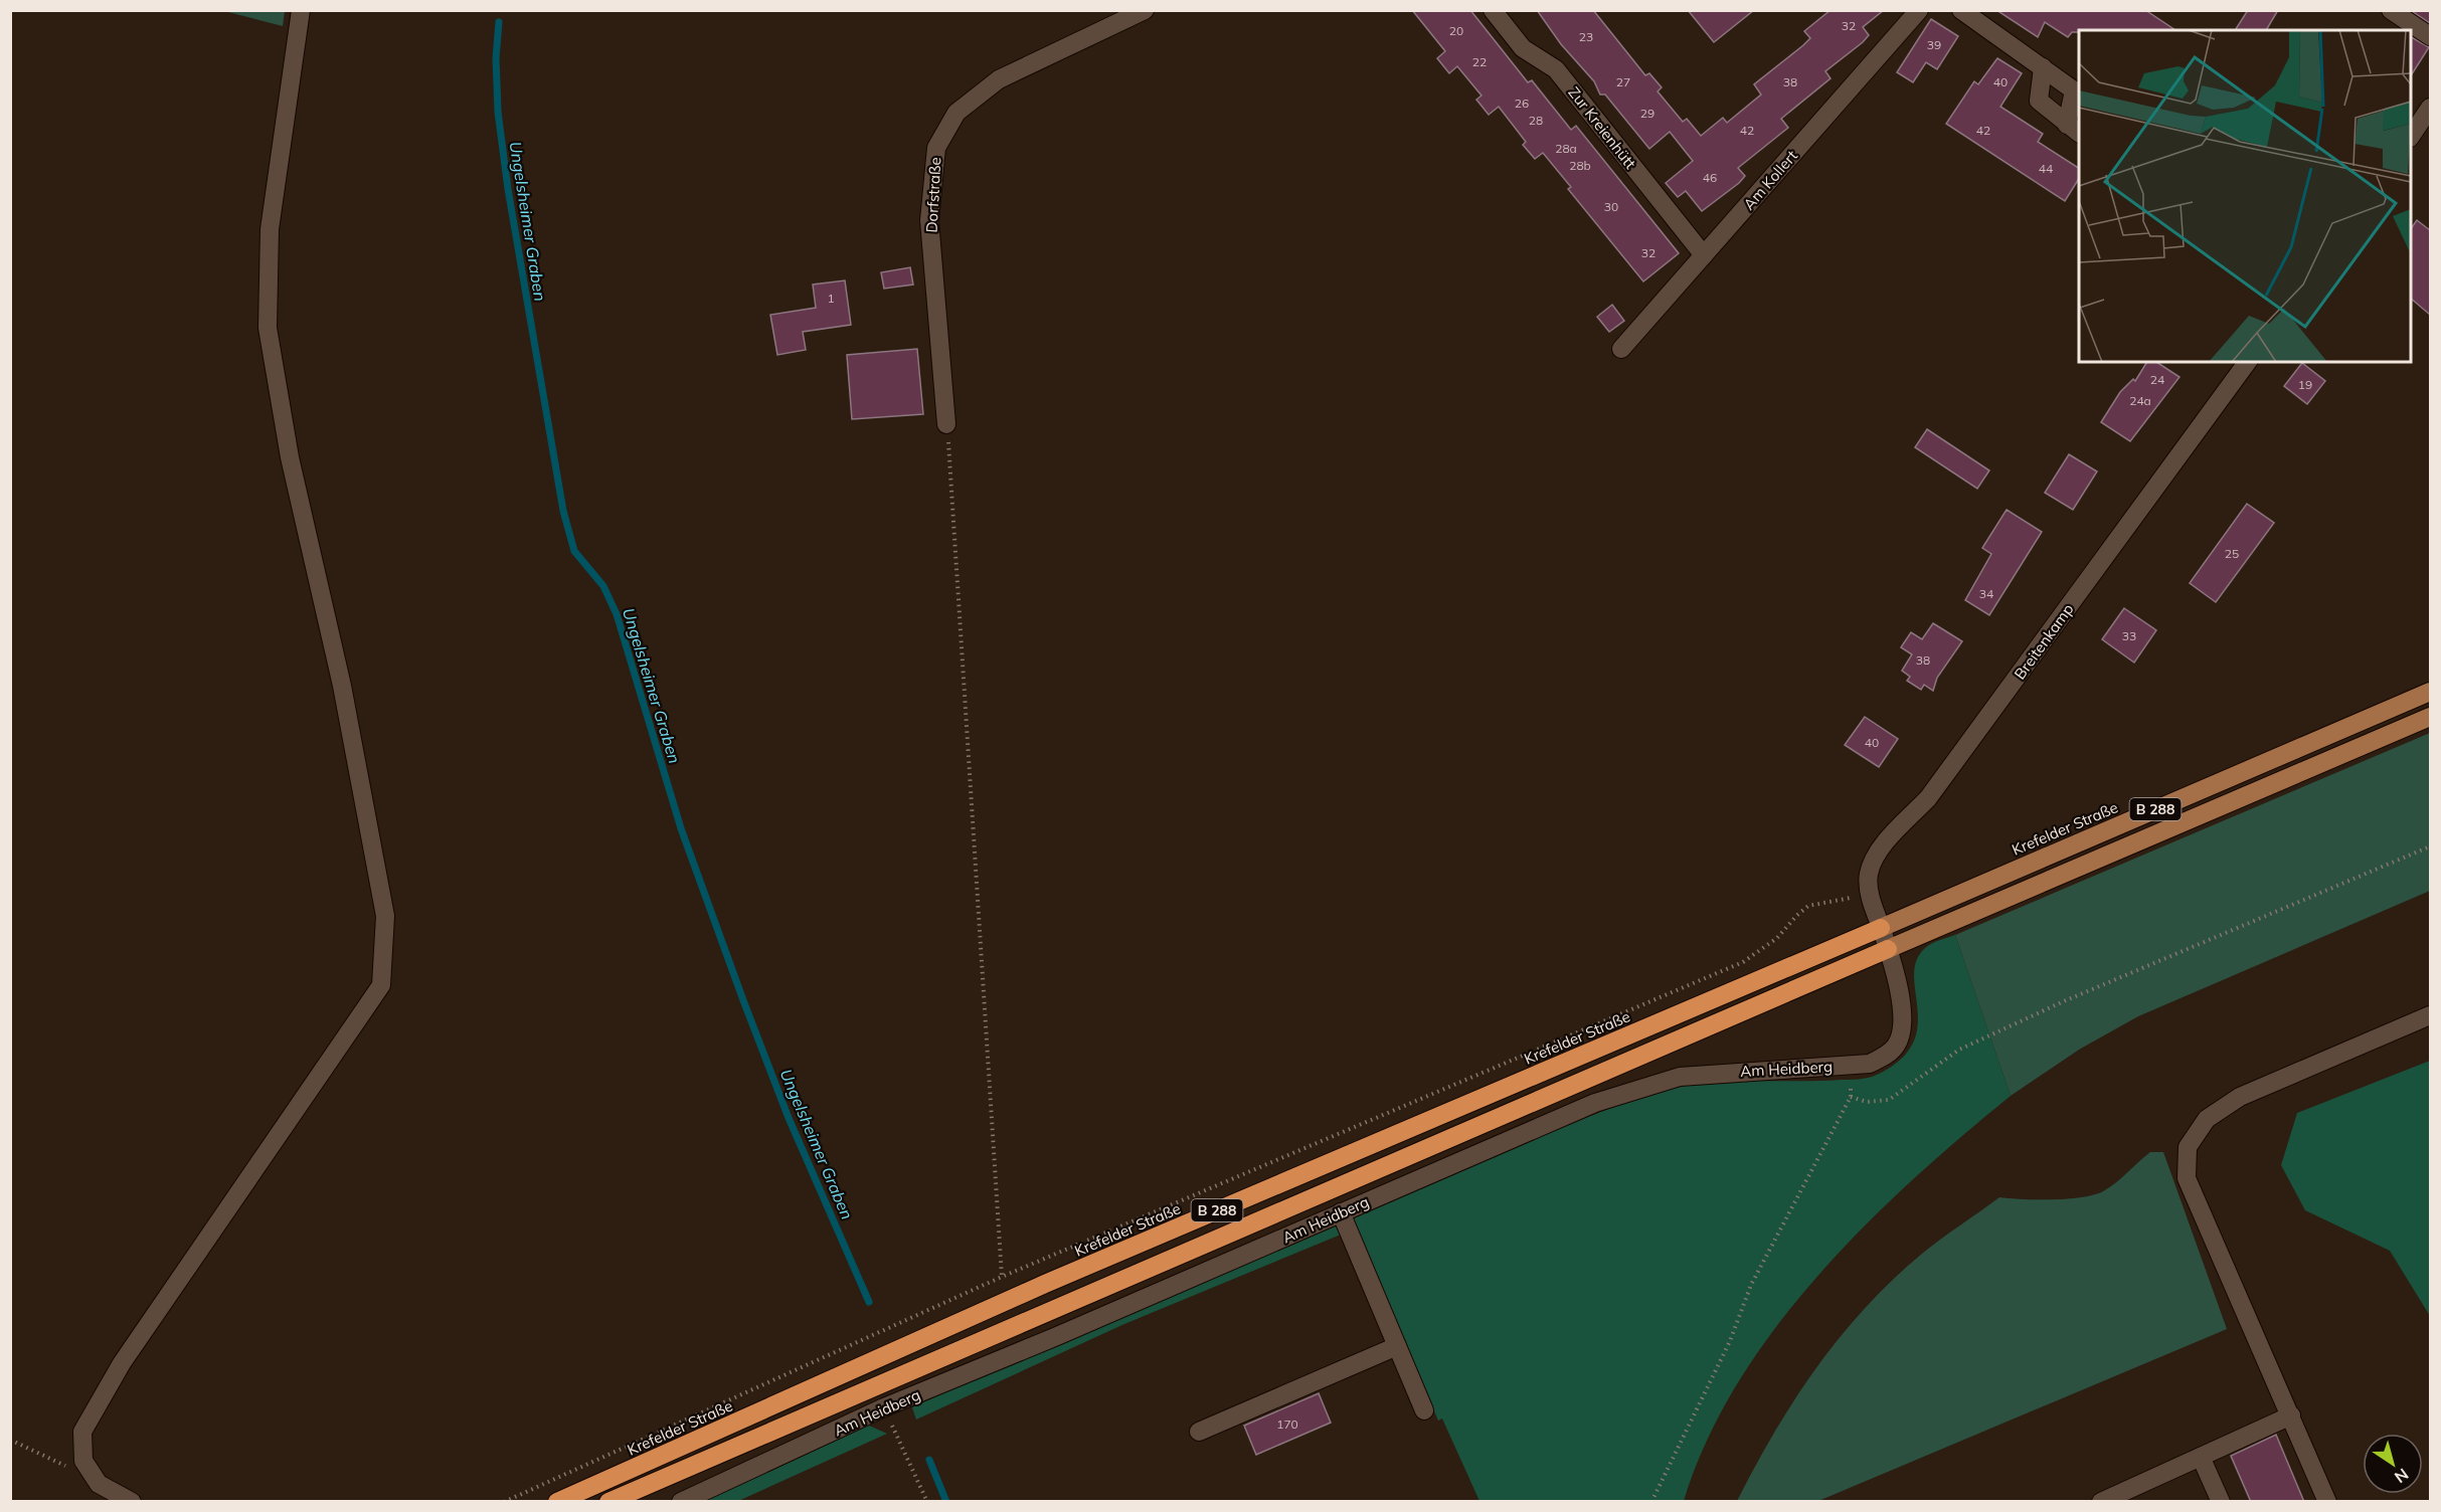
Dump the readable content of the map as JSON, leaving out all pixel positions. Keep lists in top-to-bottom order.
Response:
{
  "streets": {
    "highway": ["B 288", "Krefelder Straße"],
    "street": [
      "Zur Kreienhütt",
      "Am Kollert",
      "Dorfstraße",
      "Breitenkamp",
      "Am Heidberg"
    ]
  },
  "crossings": [
    ["Zur Kreienhütt", "Am Kollert"],
    ["Breitenkamp", "Krefelder Straße"],
    ["B 288", "Am Heidberg"]
  ],
  "water": ["Ungelsheimer Graben"],
  "house_numbers": [
    "32",
    "20",
    "23",
    "39",
    "22",
    "27",
    "38",
    "40",
    "26",
    "29",
    "28",
    "42",
    "42",
    "28a",
    "28b",
    "44",
    "46",
    "30",
    "32",
    "1",
    "24",
    "19",
    "24a",
    "25",
    "34",
    "33",
    "38",
    "40",
    "170"
  ],
  "north": "bottom right"
}
